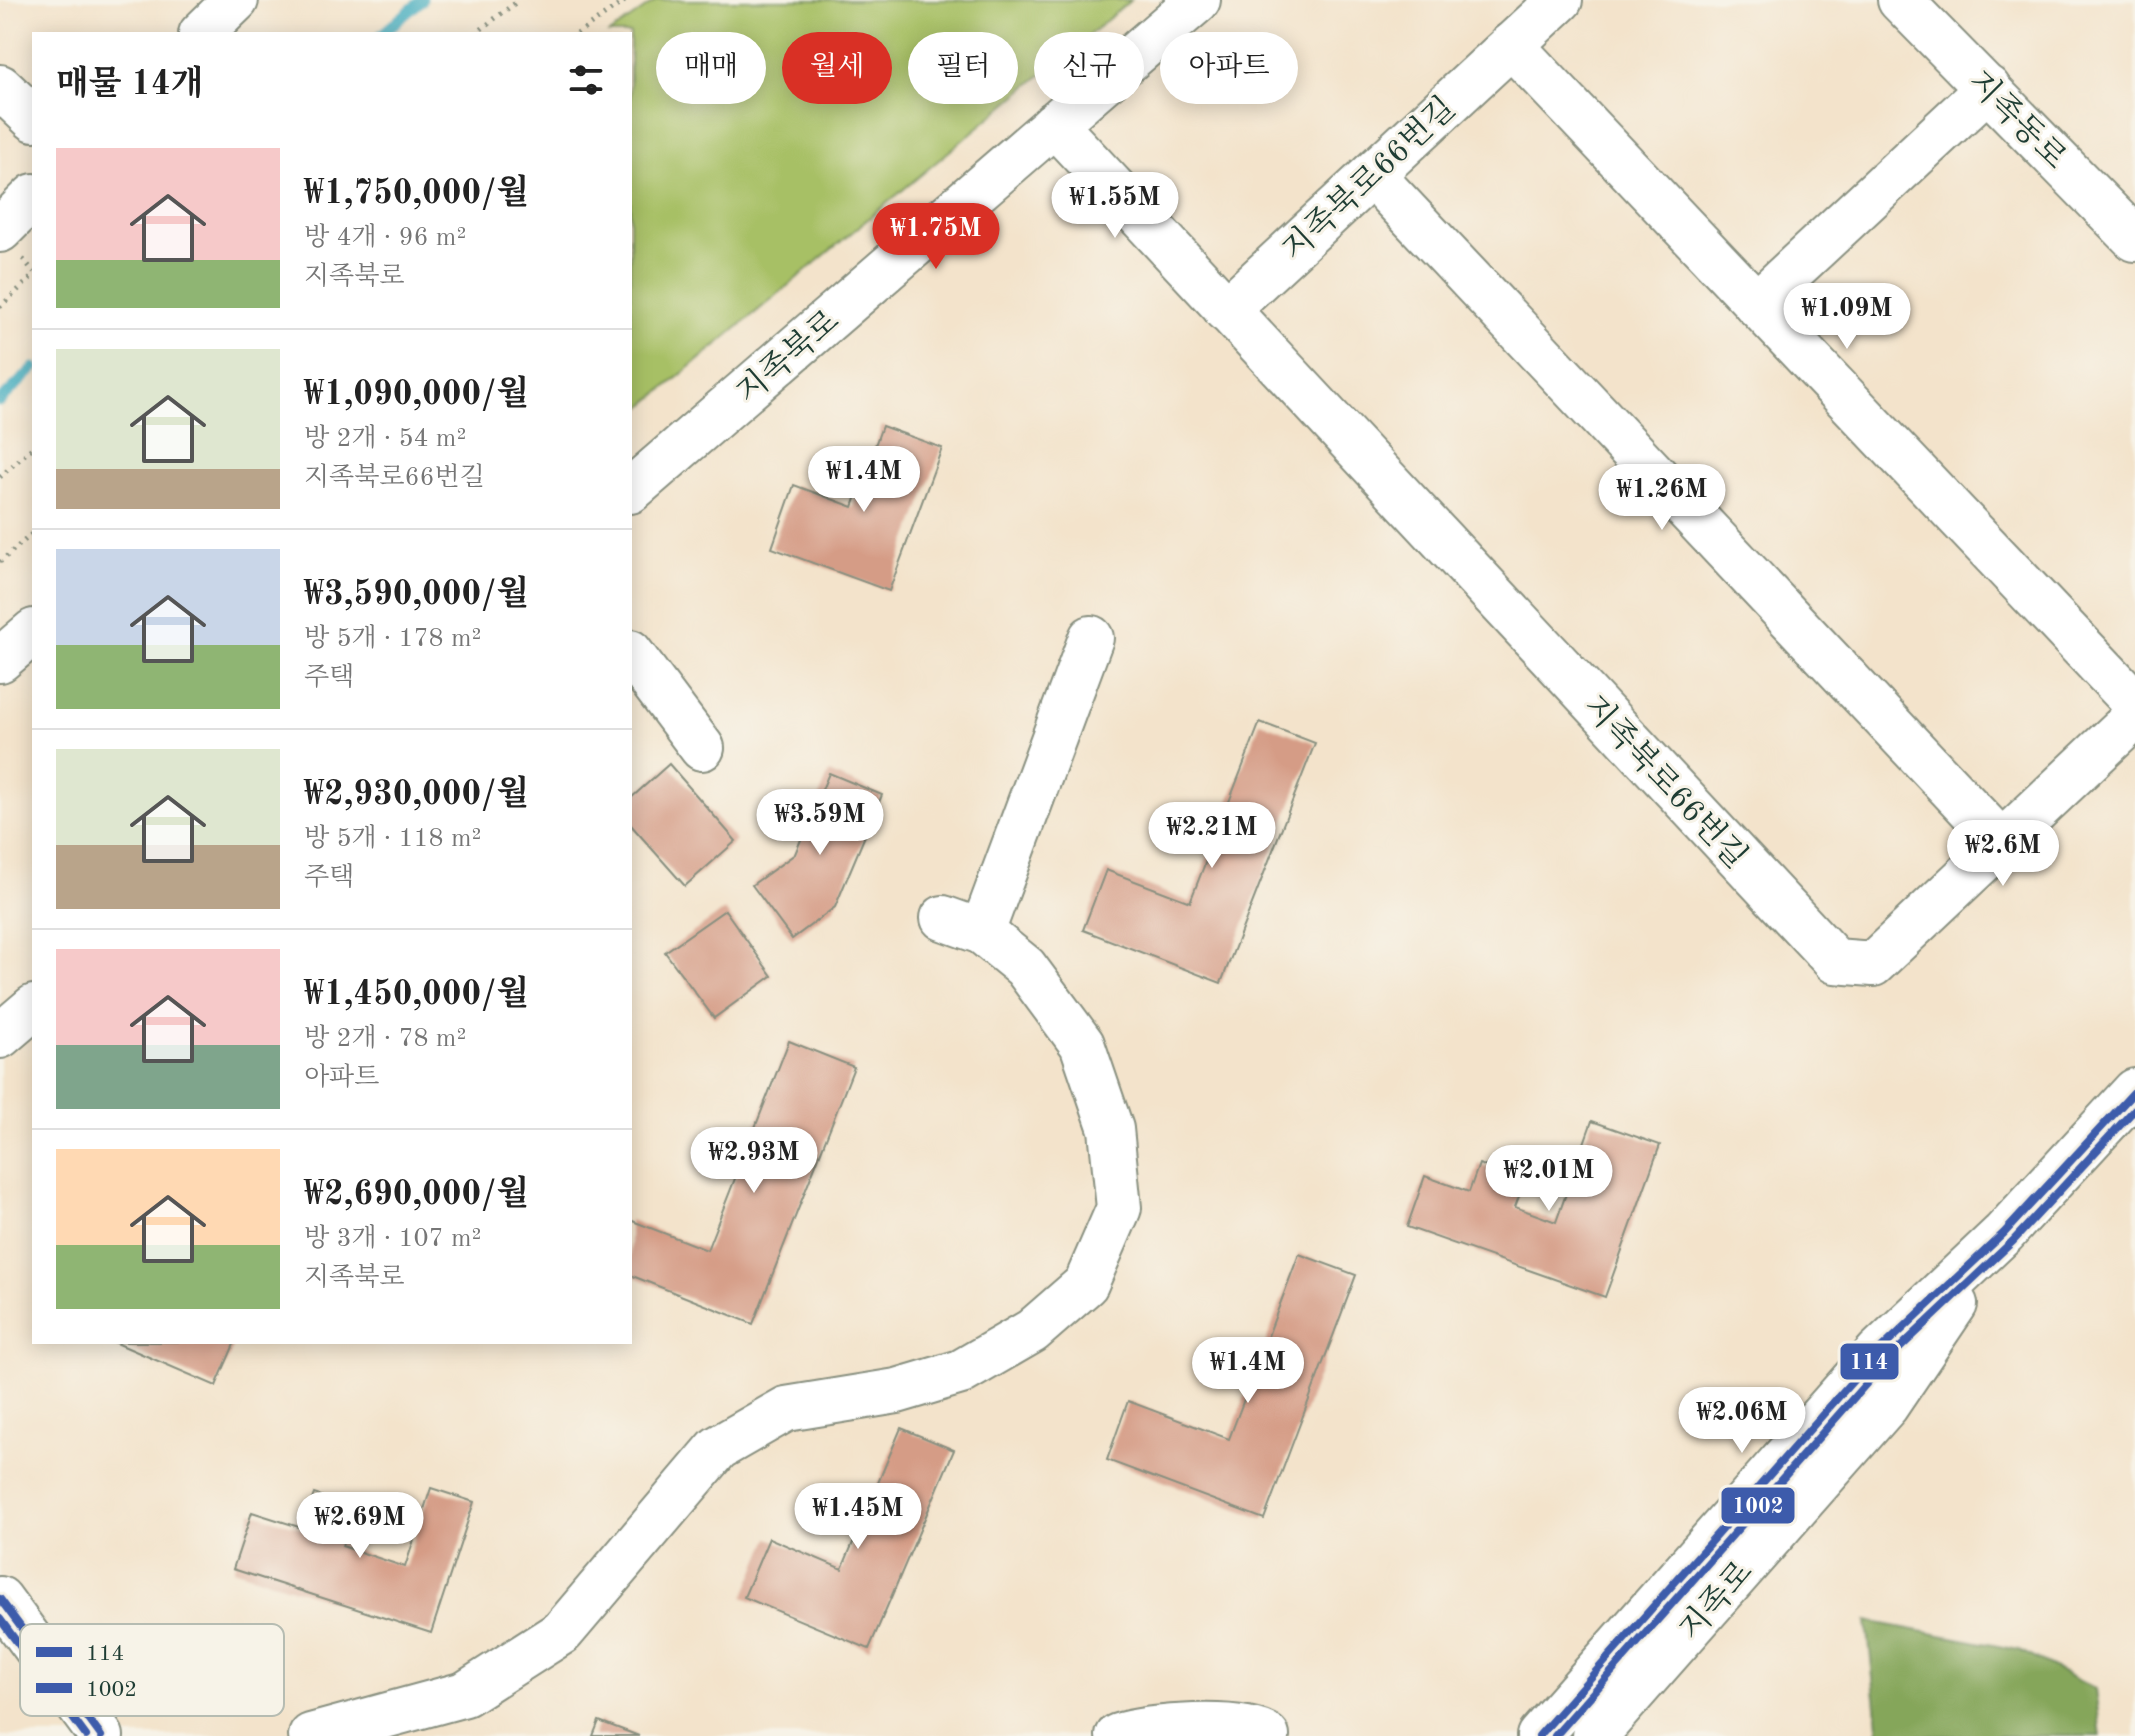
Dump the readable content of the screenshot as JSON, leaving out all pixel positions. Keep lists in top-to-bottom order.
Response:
{
  "streets": {
    "street": [
      "지족동로",
      "지족북로66번길",
      "지족북로",
      "지족로"
    ]
  },
  "crossings": [
    ["지족북로66번길", "지족북로"]
  ],
  "lines": ["transit line 114", "transit line 1002"],
  "legend": ["114", "1002"],
  "page": {
    "chip": [
      "매매",
      "월세",
      "필터",
      "신규",
      "아파트"
    ],
    "heading": "매물 14개",
    "list": [
      {
        "name": "₩1,750,000/월",
        "note": "방 4개 · 96 m² · 지족북로"
      },
      {
        "name": "₩1,090,000/월",
        "note": "방 2개 · 54 m² · 지족북로66번길"
      },
      {
        "name": "₩3,590,000/월",
        "note": "방 5개 · 178 m² · 주택"
      },
      {
        "name": "₩2,930,000/월",
        "note": "방 5개 · 118 m² · 주택"
      },
      {
        "name": "₩1,450,000/월",
        "note": "방 2개 · 78 m² · 아파트"
      },
      {
        "name": "₩2,690,000/월",
        "note": "방 3개 · 107 m² · 지족북로"
      }
    ],
    "price": [
      "₩1.55M",
      "₩1.75M",
      "₩1.09M",
      "₩1.4M",
      "₩1.26M",
      "₩3.59M",
      "₩2.21M",
      "₩2.6M",
      "₩2.93M",
      "₩2.01M",
      "₩1.4M",
      "₩2.06M",
      "₩1.45M",
      "₩2.69M"
    ]
  }
}
